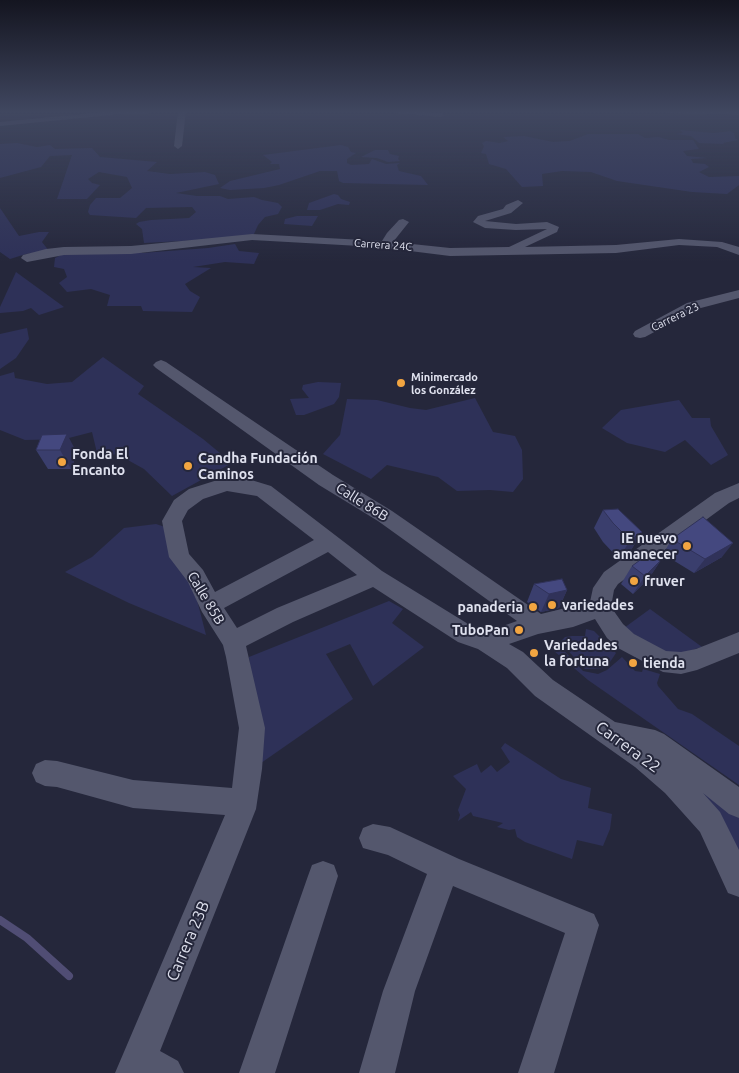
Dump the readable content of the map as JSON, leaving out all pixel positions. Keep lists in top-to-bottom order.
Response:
{
  "streets": {
    "street": [
      "Carrera 24C",
      "Carrera 23",
      "Calle 86B",
      "Calle 85B",
      "Carrera 22",
      "Carrera 23B"
    ]
  },
  "crossings": [
    ["Calle 85B", "Carrera 22"],
    ["Calle 85B", "Carrera 23B"]
  ],
  "places": [
    "Minimercado los González",
    "Fonda El Encanto",
    "Candha Fundación Caminos",
    "IE nuevo amanecer",
    "fruver",
    "variedades",
    "panaderia",
    "TuboPan",
    "Variedades la fortuna",
    "tienda"
  ]
}
